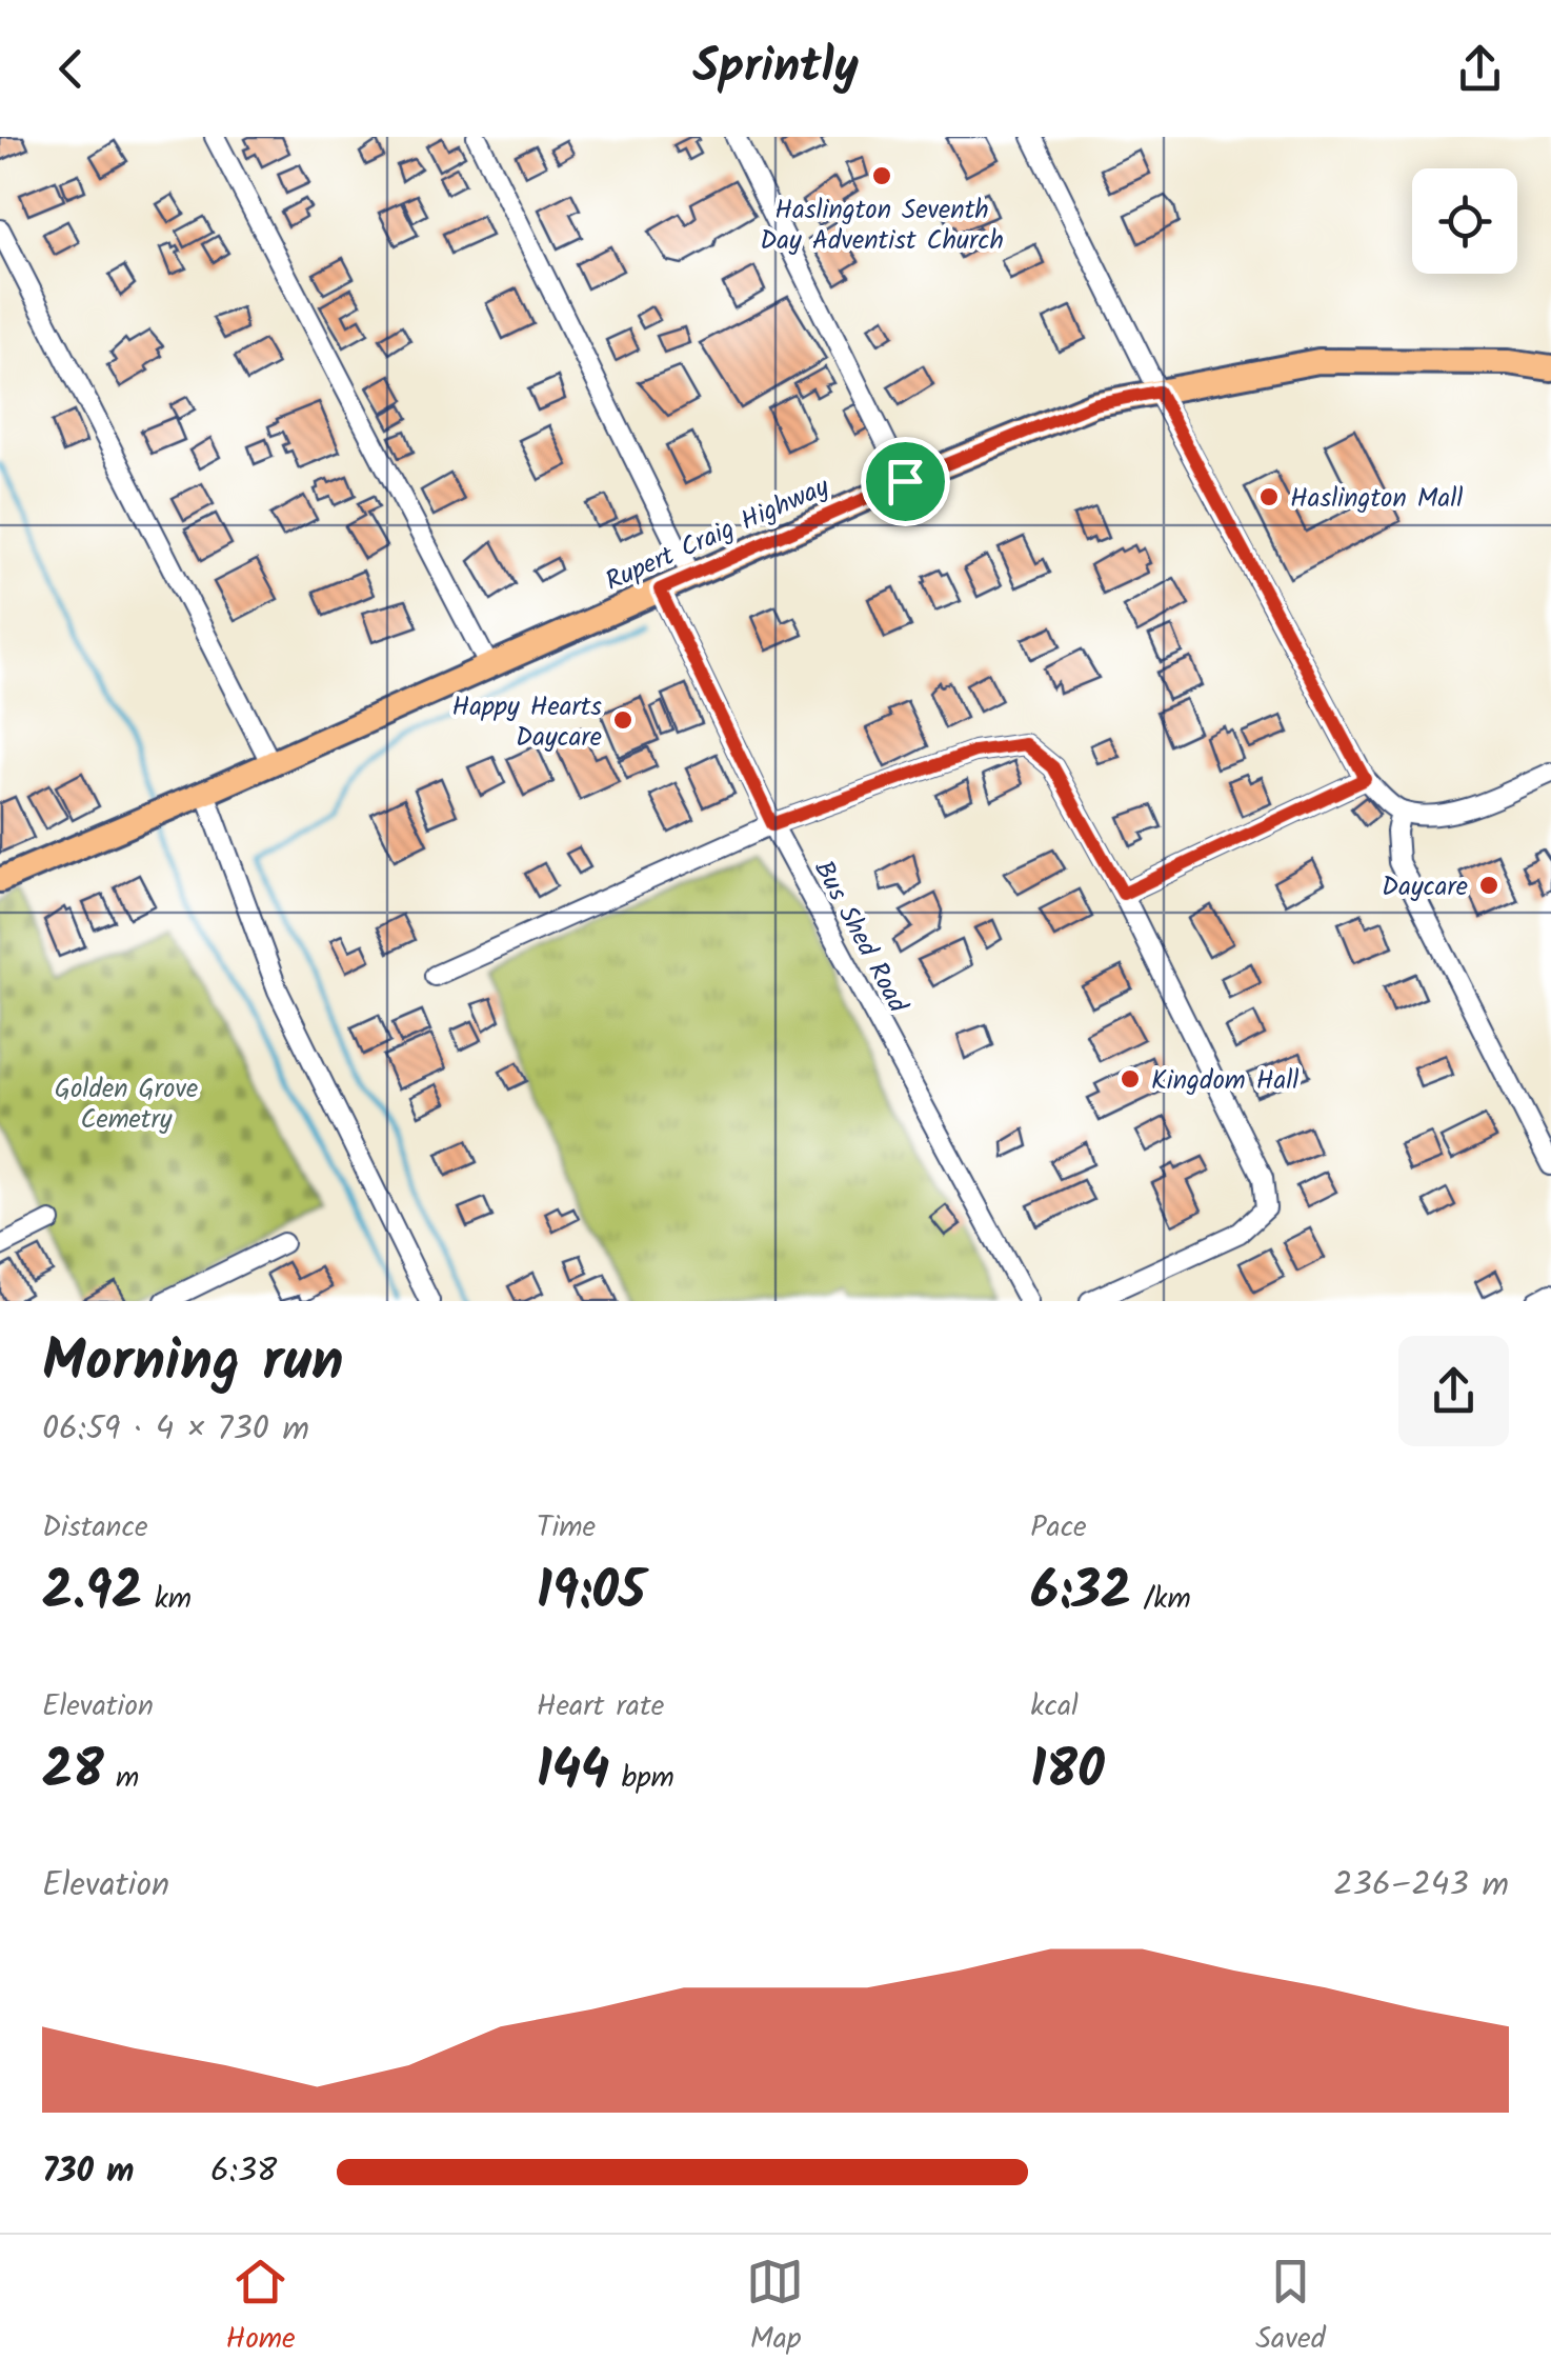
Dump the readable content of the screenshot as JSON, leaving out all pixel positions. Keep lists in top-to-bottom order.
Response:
{
  "streets": {
    "main road": ["Rupert Craig Highway"],
    "street": ["Bus Shed Road"]
  },
  "crossings": [
    ["Rupert Craig Highway", "Bus Shed Road"]
  ],
  "parks": ["Golden Grove Cemetry"],
  "places": [
    "Haslington Seventh Day Adventist Church",
    "Haslington Mall",
    "Happy Hearts Daycare",
    "Daycare",
    "Kingdom Hall"
  ],
  "page": {
    "header": "Sprintly",
    "heading": ["Morning run", "06:59 · 4 × 730 m"],
    "stats": [
      ["Distance", "2.92 km"],
      ["Time", "19:05"],
      ["Pace", "6:32 /km"],
      ["Elevation", "28 m"],
      ["Heart rate", "144 bpm"],
      ["kcal", "180"]
    ],
    "chart": ["Elevation", "236–243 m"],
    "list": [
      {
        "name": "730 m",
        "note": "6:38"
      }
    ],
    "tabs": ["Home", "Map", "Saved"]
  }
}
